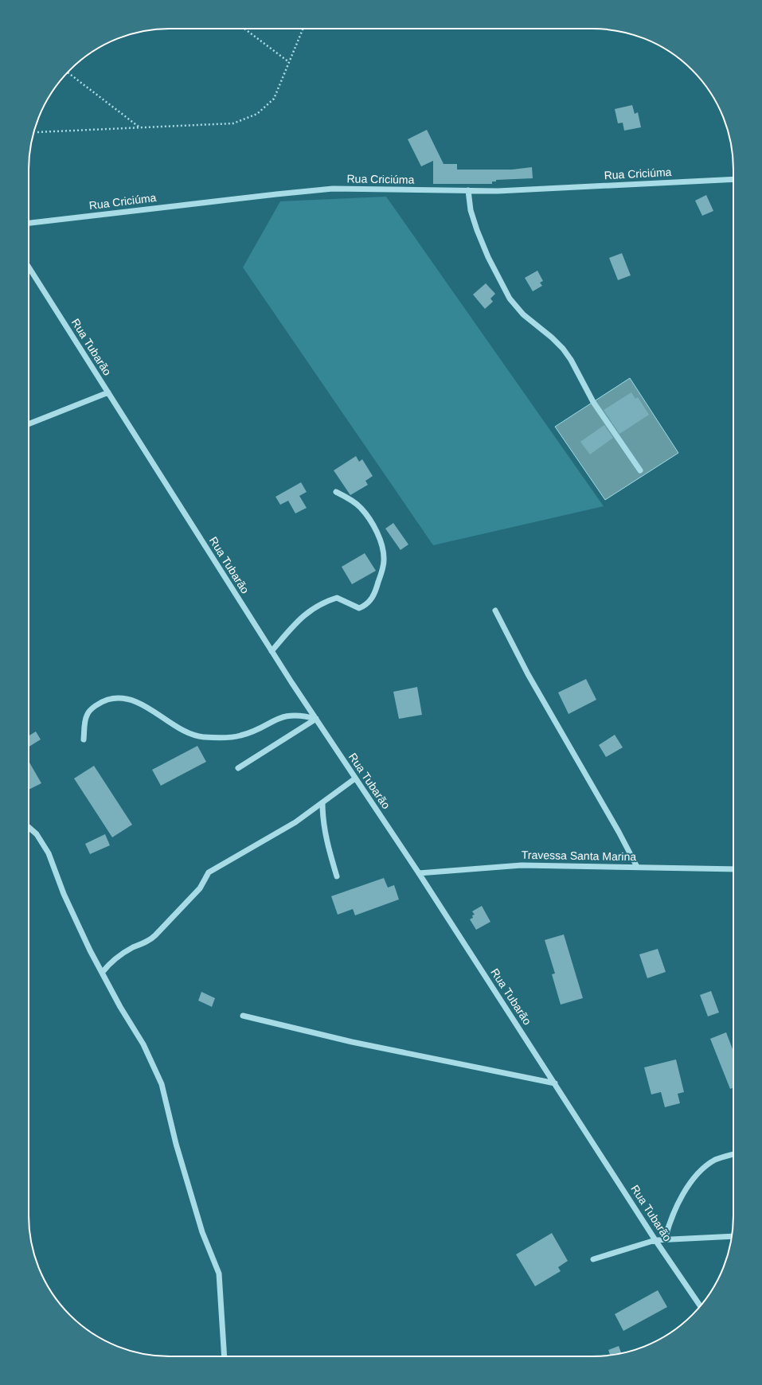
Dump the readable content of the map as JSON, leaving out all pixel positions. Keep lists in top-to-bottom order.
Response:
{
  "streets": {
    "street": ["Rua Criciúma", "Rua Tubarão", "Travessa Santa Marina"]
  },
  "crossings": [
    ["Rua Tubarão", "Travessa Santa Marina"]
  ]
}
